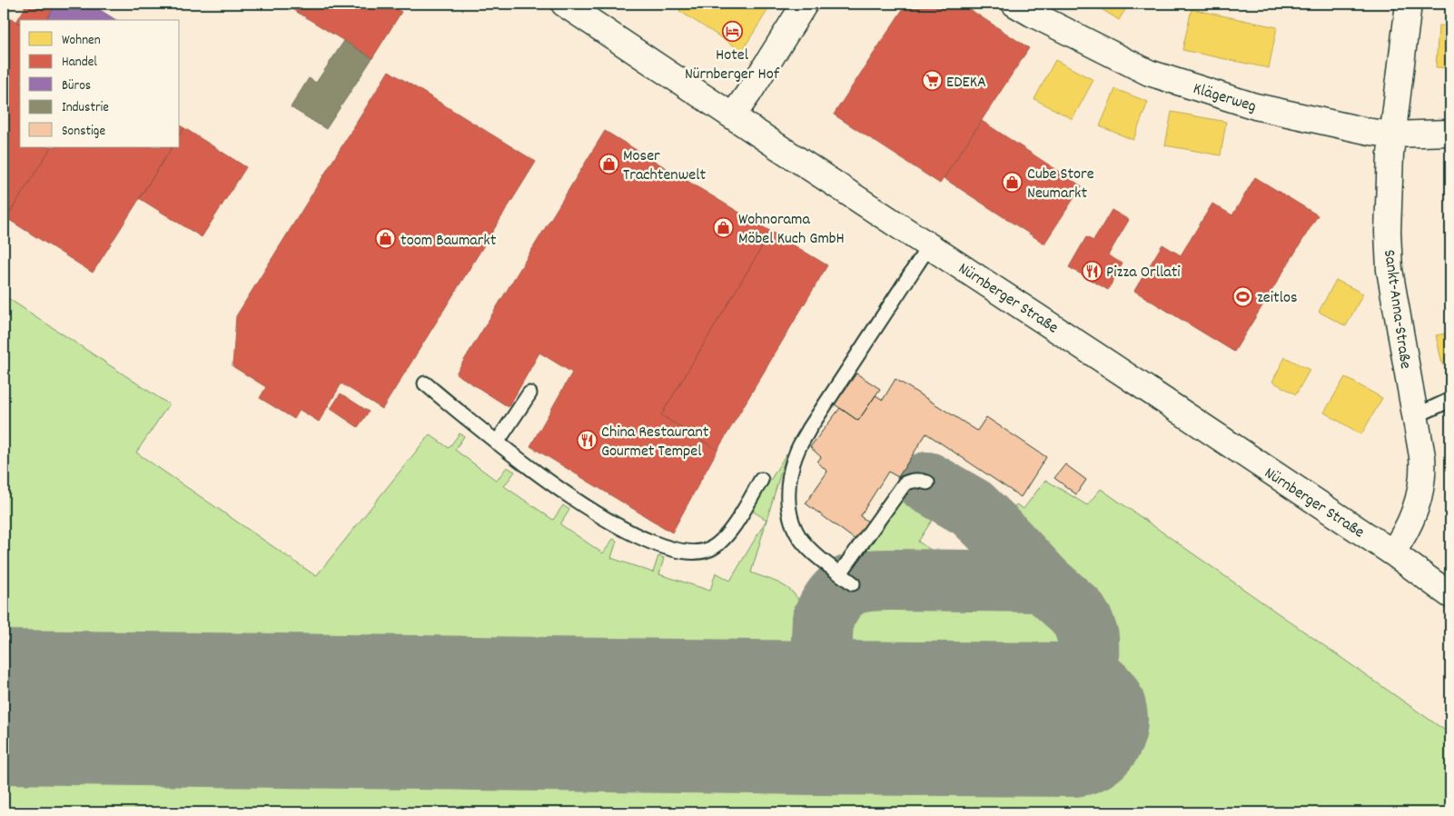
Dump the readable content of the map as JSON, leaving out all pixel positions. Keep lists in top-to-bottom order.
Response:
{
  "streets": {
    "street": ["Klägerweg", "Nürnberger Straße", "Sankt-Anna-Straße"]
  },
  "crossings": [
    ["Klägerweg", "Sankt-Anna-Straße"],
    ["Nürnberger Straße", "Sankt-Anna-Straße"]
  ],
  "places": {
    "hotel": ["Hotel Nürnberger Hof"],
    "supermarket": ["EDEKA"],
    "shop": [
      "Moser Trachtenwelt",
      "Cube Store Neumarkt",
      "Wohnorama Möbel Kuch GmbH",
      "toom Baumarkt"
    ],
    "restaurant": ["Pizza Orllati", "China Restaurant Gourmet Tempel"],
    "sports": ["zeitlos"]
  },
  "legend": [
    "Wohnen",
    "Handel",
    "Büros",
    "Industrie",
    "Sonstige"
  ]
}
